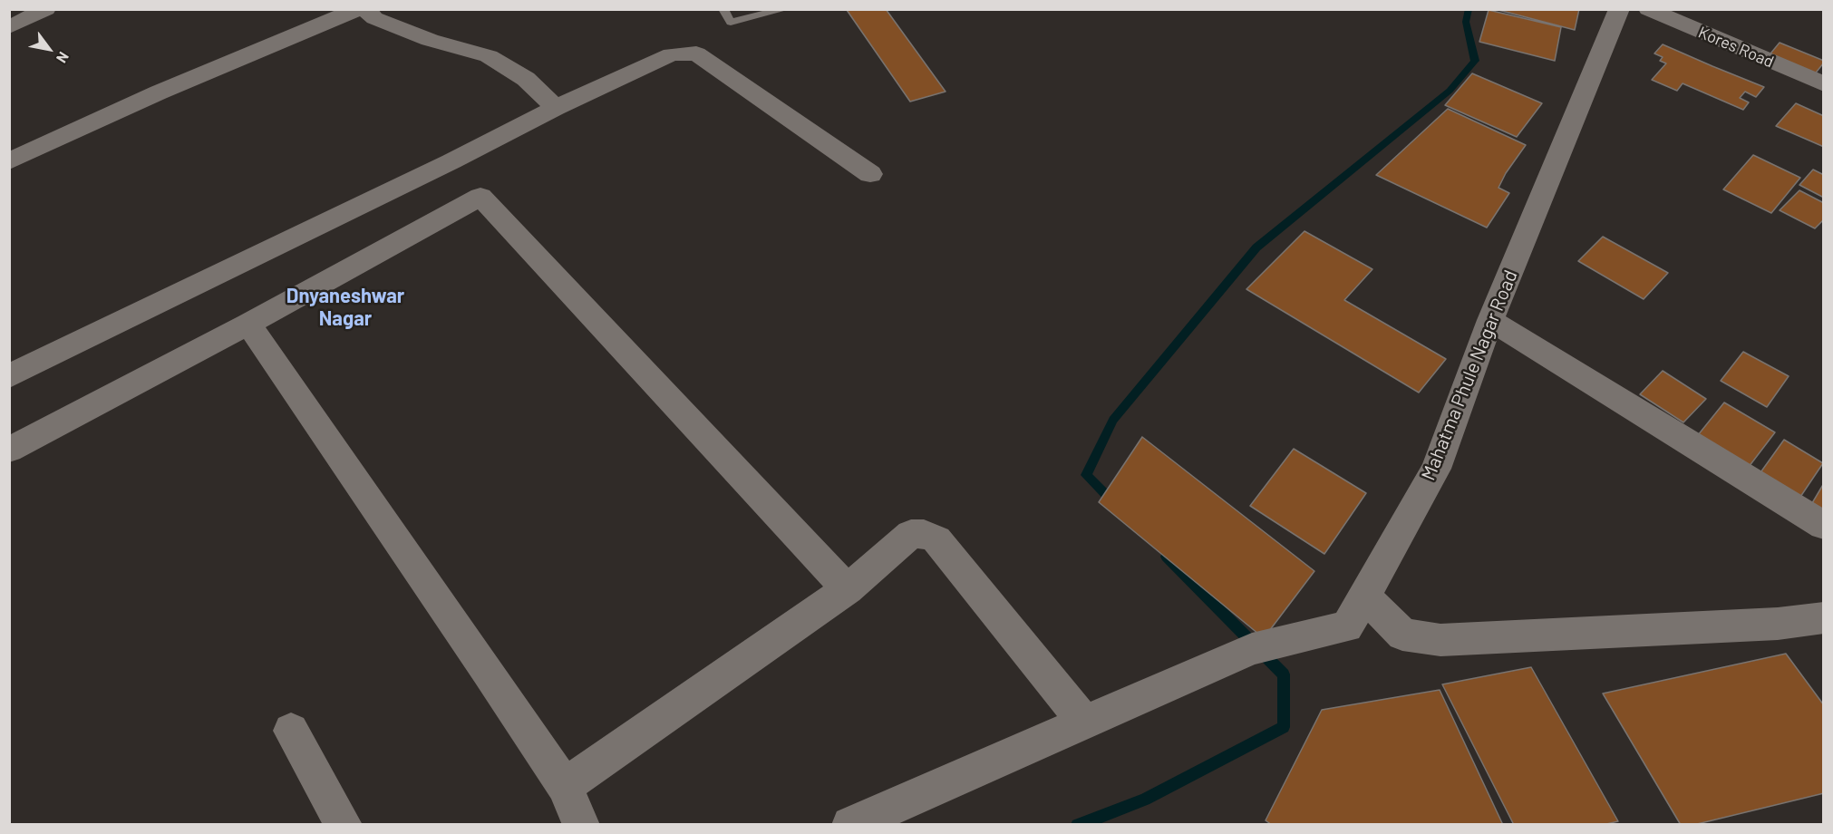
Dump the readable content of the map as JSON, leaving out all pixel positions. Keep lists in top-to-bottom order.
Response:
{
  "streets": {
    "street": ["Kores Road", "Mahatma Phule Nagar Road"]
  },
  "districts": ["Dnyaneshwar Nagar"],
  "north": "bottom right"
}
